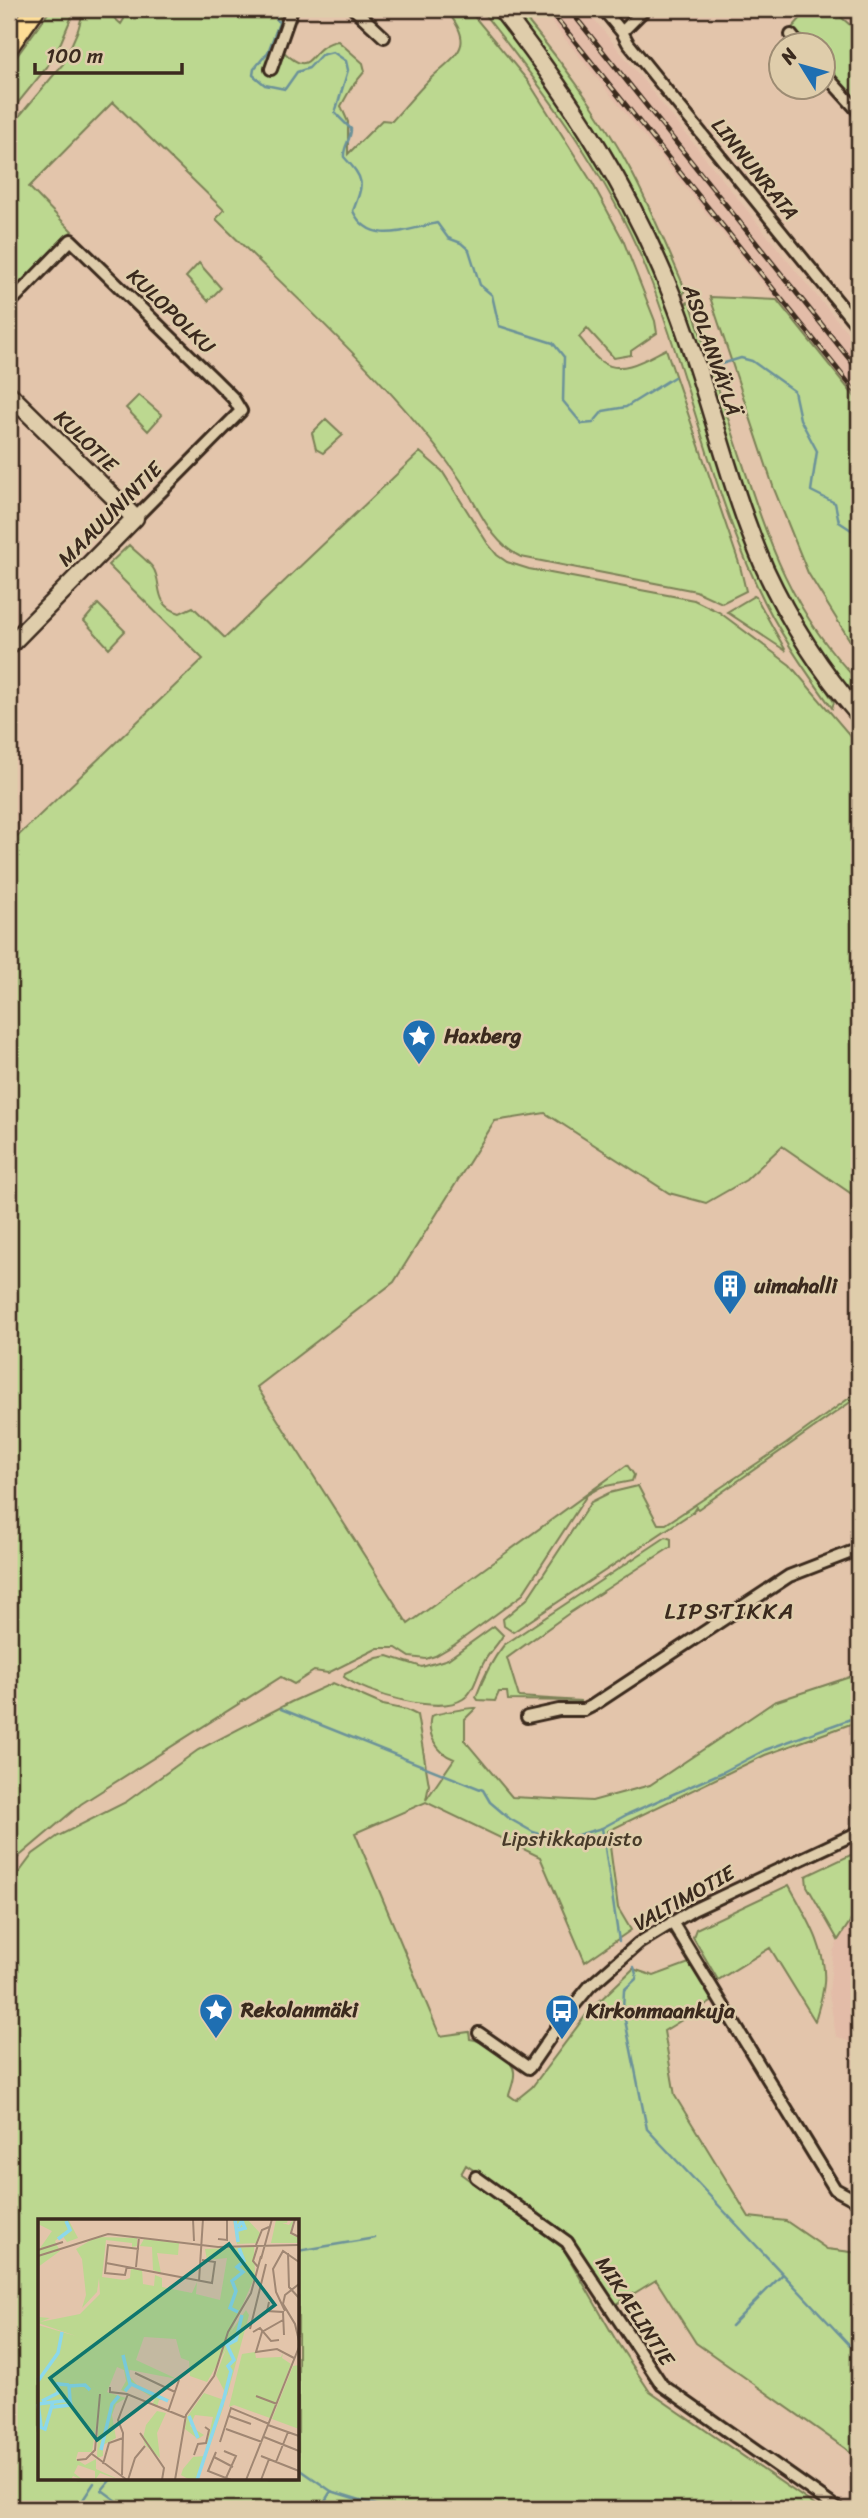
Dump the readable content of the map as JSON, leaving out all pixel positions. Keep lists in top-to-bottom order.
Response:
{
  "streets": {
    "main road": ["ASOLANVÄYLÄ", "KULOTIE", "MAAUUNINTIE"],
    "street": [
      "LINNUNRATA",
      "KULOPOLKU",
      "VALTIMOTIE",
      "MIKAELINTIE"
    ]
  },
  "crossings": [
    ["KULOPOLKU", "MAAUUNINTIE"],
    ["KULOTIE", "MAAUUNINTIE"]
  ],
  "districts": ["LIPSTIKKA"],
  "parks": ["Lipstikkapuisto"],
  "places": {
    "place": ["Haxberg", "Rekolanmäki"],
    "building": ["uimahalli"],
    "bus stop": ["Kirkonmaankuja"]
  },
  "scale_bar": "100 m",
  "north": "top left"
}
